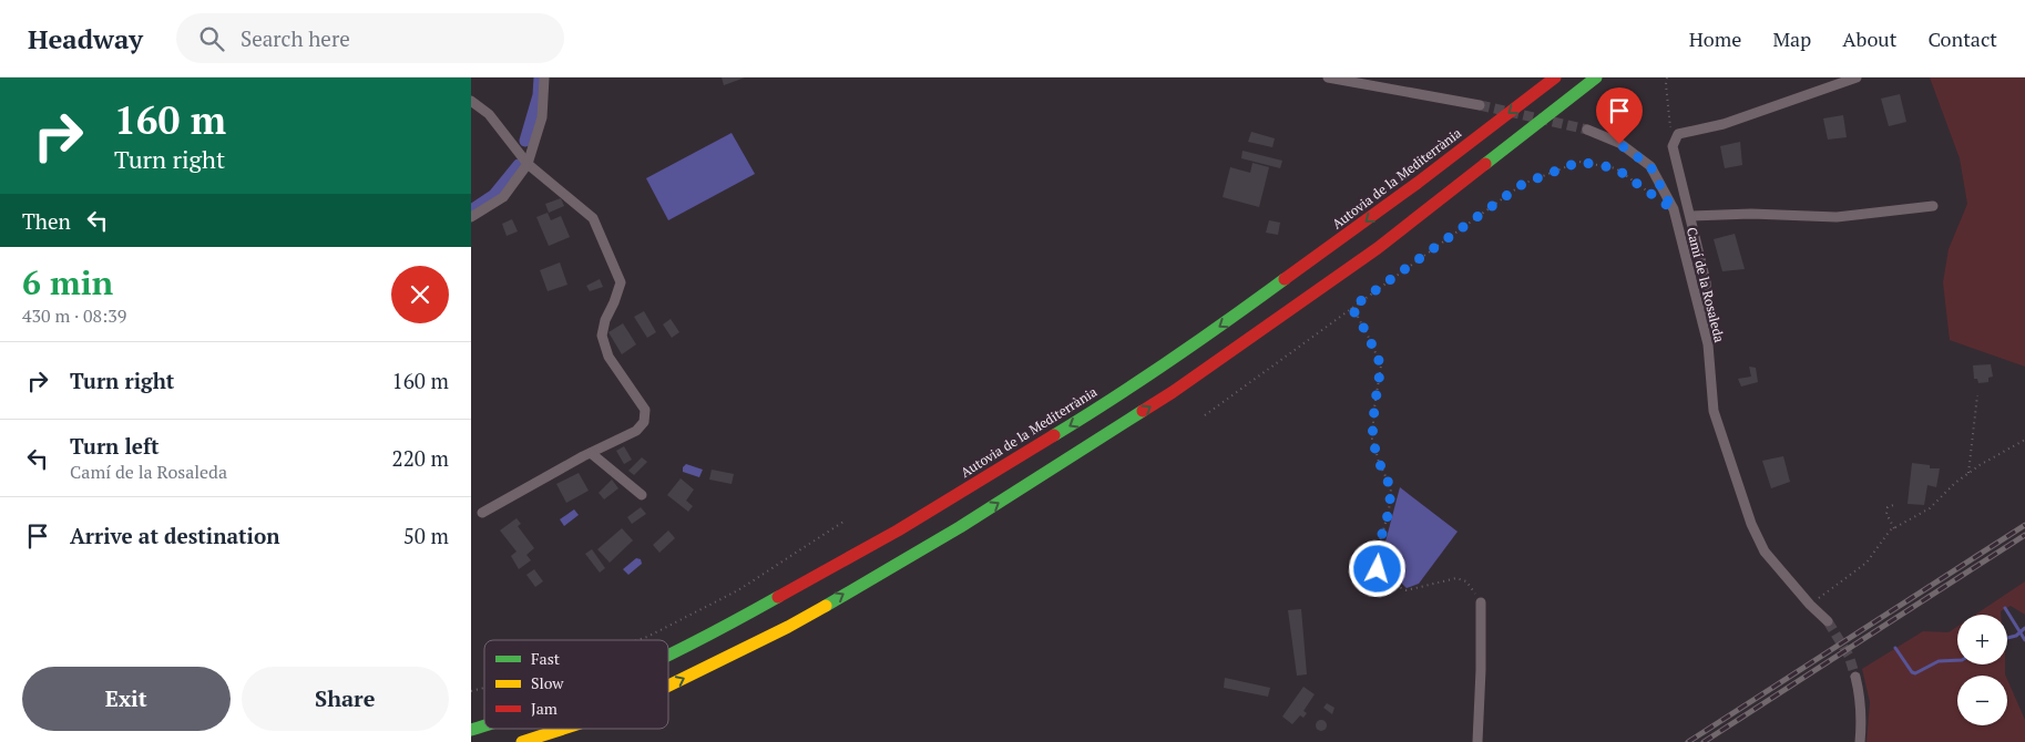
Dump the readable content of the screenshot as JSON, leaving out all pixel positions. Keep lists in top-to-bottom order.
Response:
{
  "streets": {
    "highway": ["Autovia de la Mediterrània"],
    "street": ["Camí de la Rosaleda"]
  },
  "legend": ["Fast", "Slow", "Jam"],
  "page": {
    "header": "Headway",
    "search": "Search here",
    "nav": [
      "Home",
      "Map",
      "About",
      "Contact"
    ],
    "turn": ["160 m", "Turn right"],
    "then": "Then",
    "heading": ["6 min", "430 m · 08:39"],
    "list": [
      {
        "name": "Turn right",
        "value": "160 m"
      },
      {
        "name": "Turn left",
        "note": "Camí de la Rosaleda",
        "value": "220 m"
      },
      {
        "name": "Arrive at destination",
        "value": "50 m"
      }
    ],
    "map_buttons": ["+", "−"],
    "buttons": ["Exit", "Share"]
  }
}
